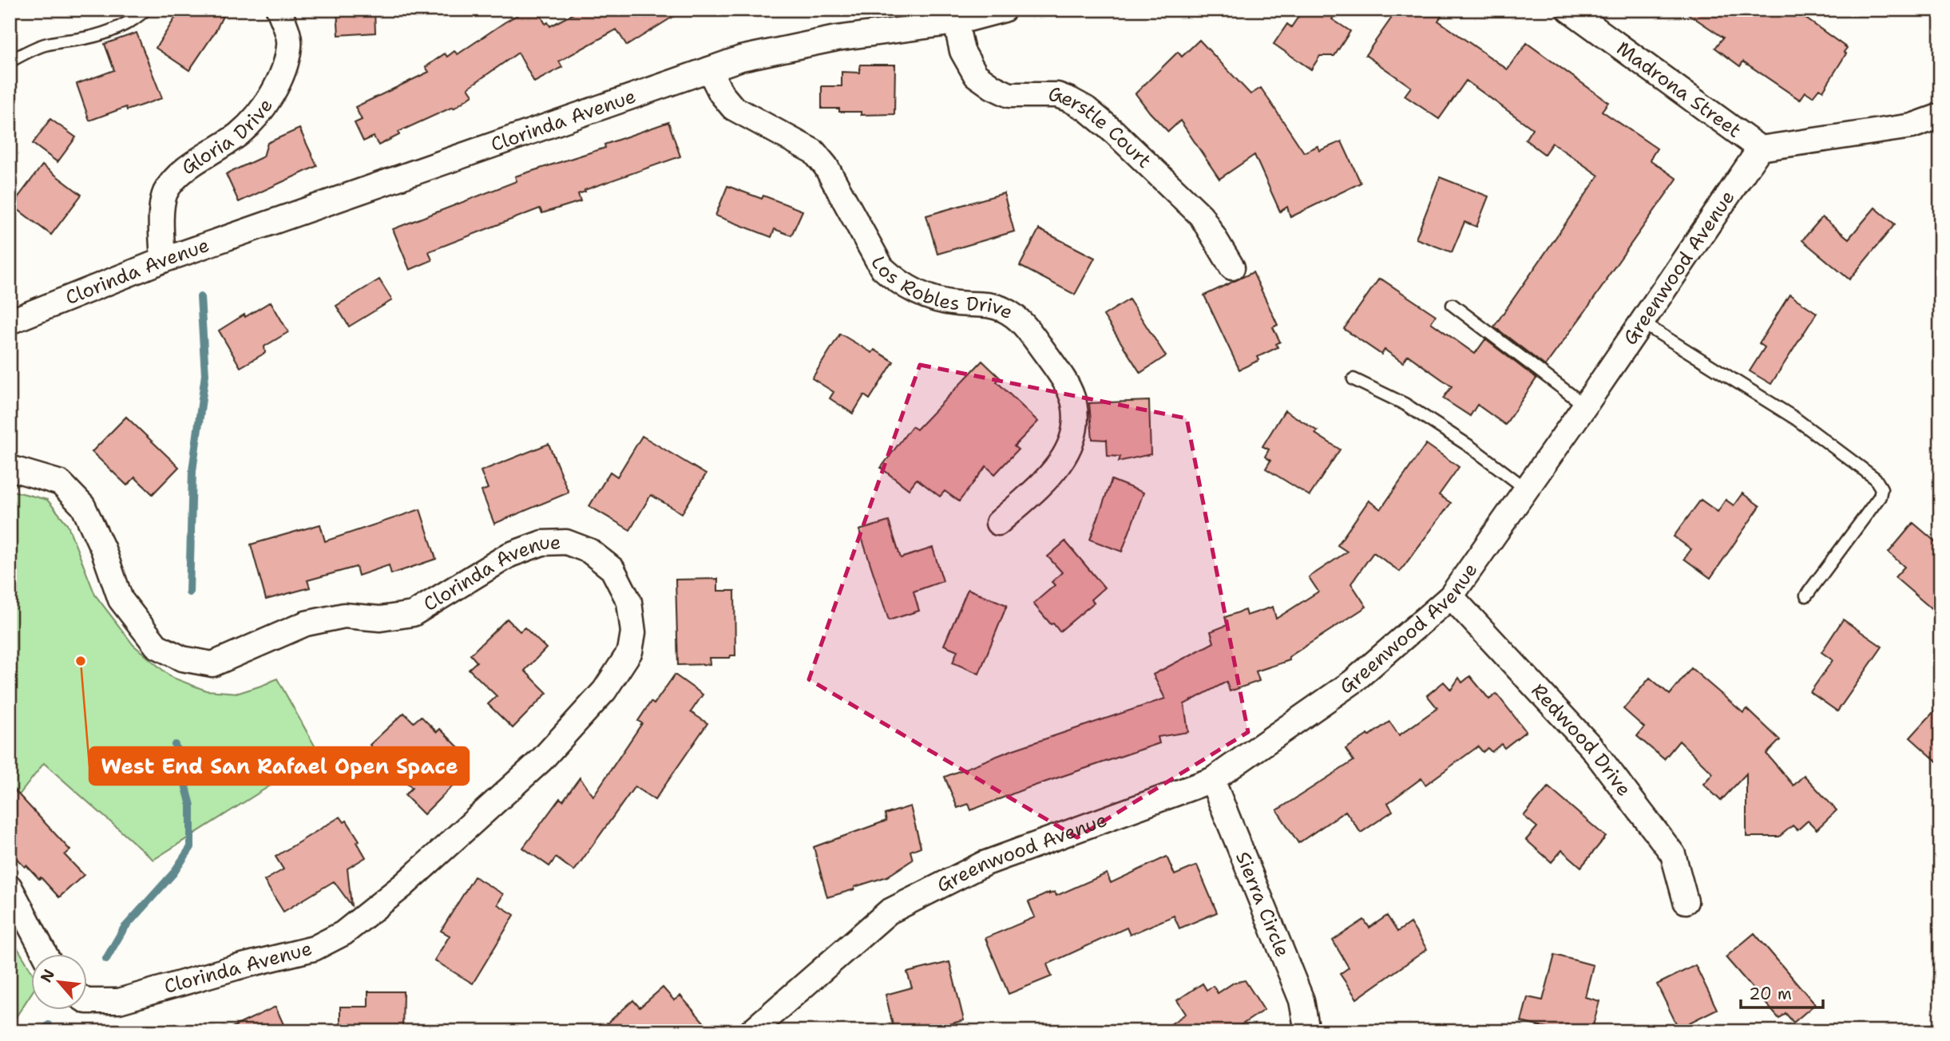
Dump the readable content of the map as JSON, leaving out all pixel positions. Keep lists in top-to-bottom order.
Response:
{
  "streets": {
    "street": [
      "Madrona Street",
      "Clorinda Avenue",
      "Gerstle Court",
      "Gloria Drive",
      "Greenwood Avenue",
      "Los Robles Drive",
      "Redwood Drive",
      "Sierra Circle"
    ]
  },
  "crossings": [
    ["Madrona Street", "Greenwood Avenue"],
    ["Clorinda Avenue", "Gerstle Court"],
    ["Clorinda Avenue", "Gloria Drive"],
    ["Clorinda Avenue", "Los Robles Drive"],
    ["Greenwood Avenue", "Redwood Drive"],
    ["Greenwood Avenue", "Sierra Circle"]
  ],
  "places": ["West End San Rafael Open Space"],
  "scale_bar": "20 m",
  "north": "top left"
}
